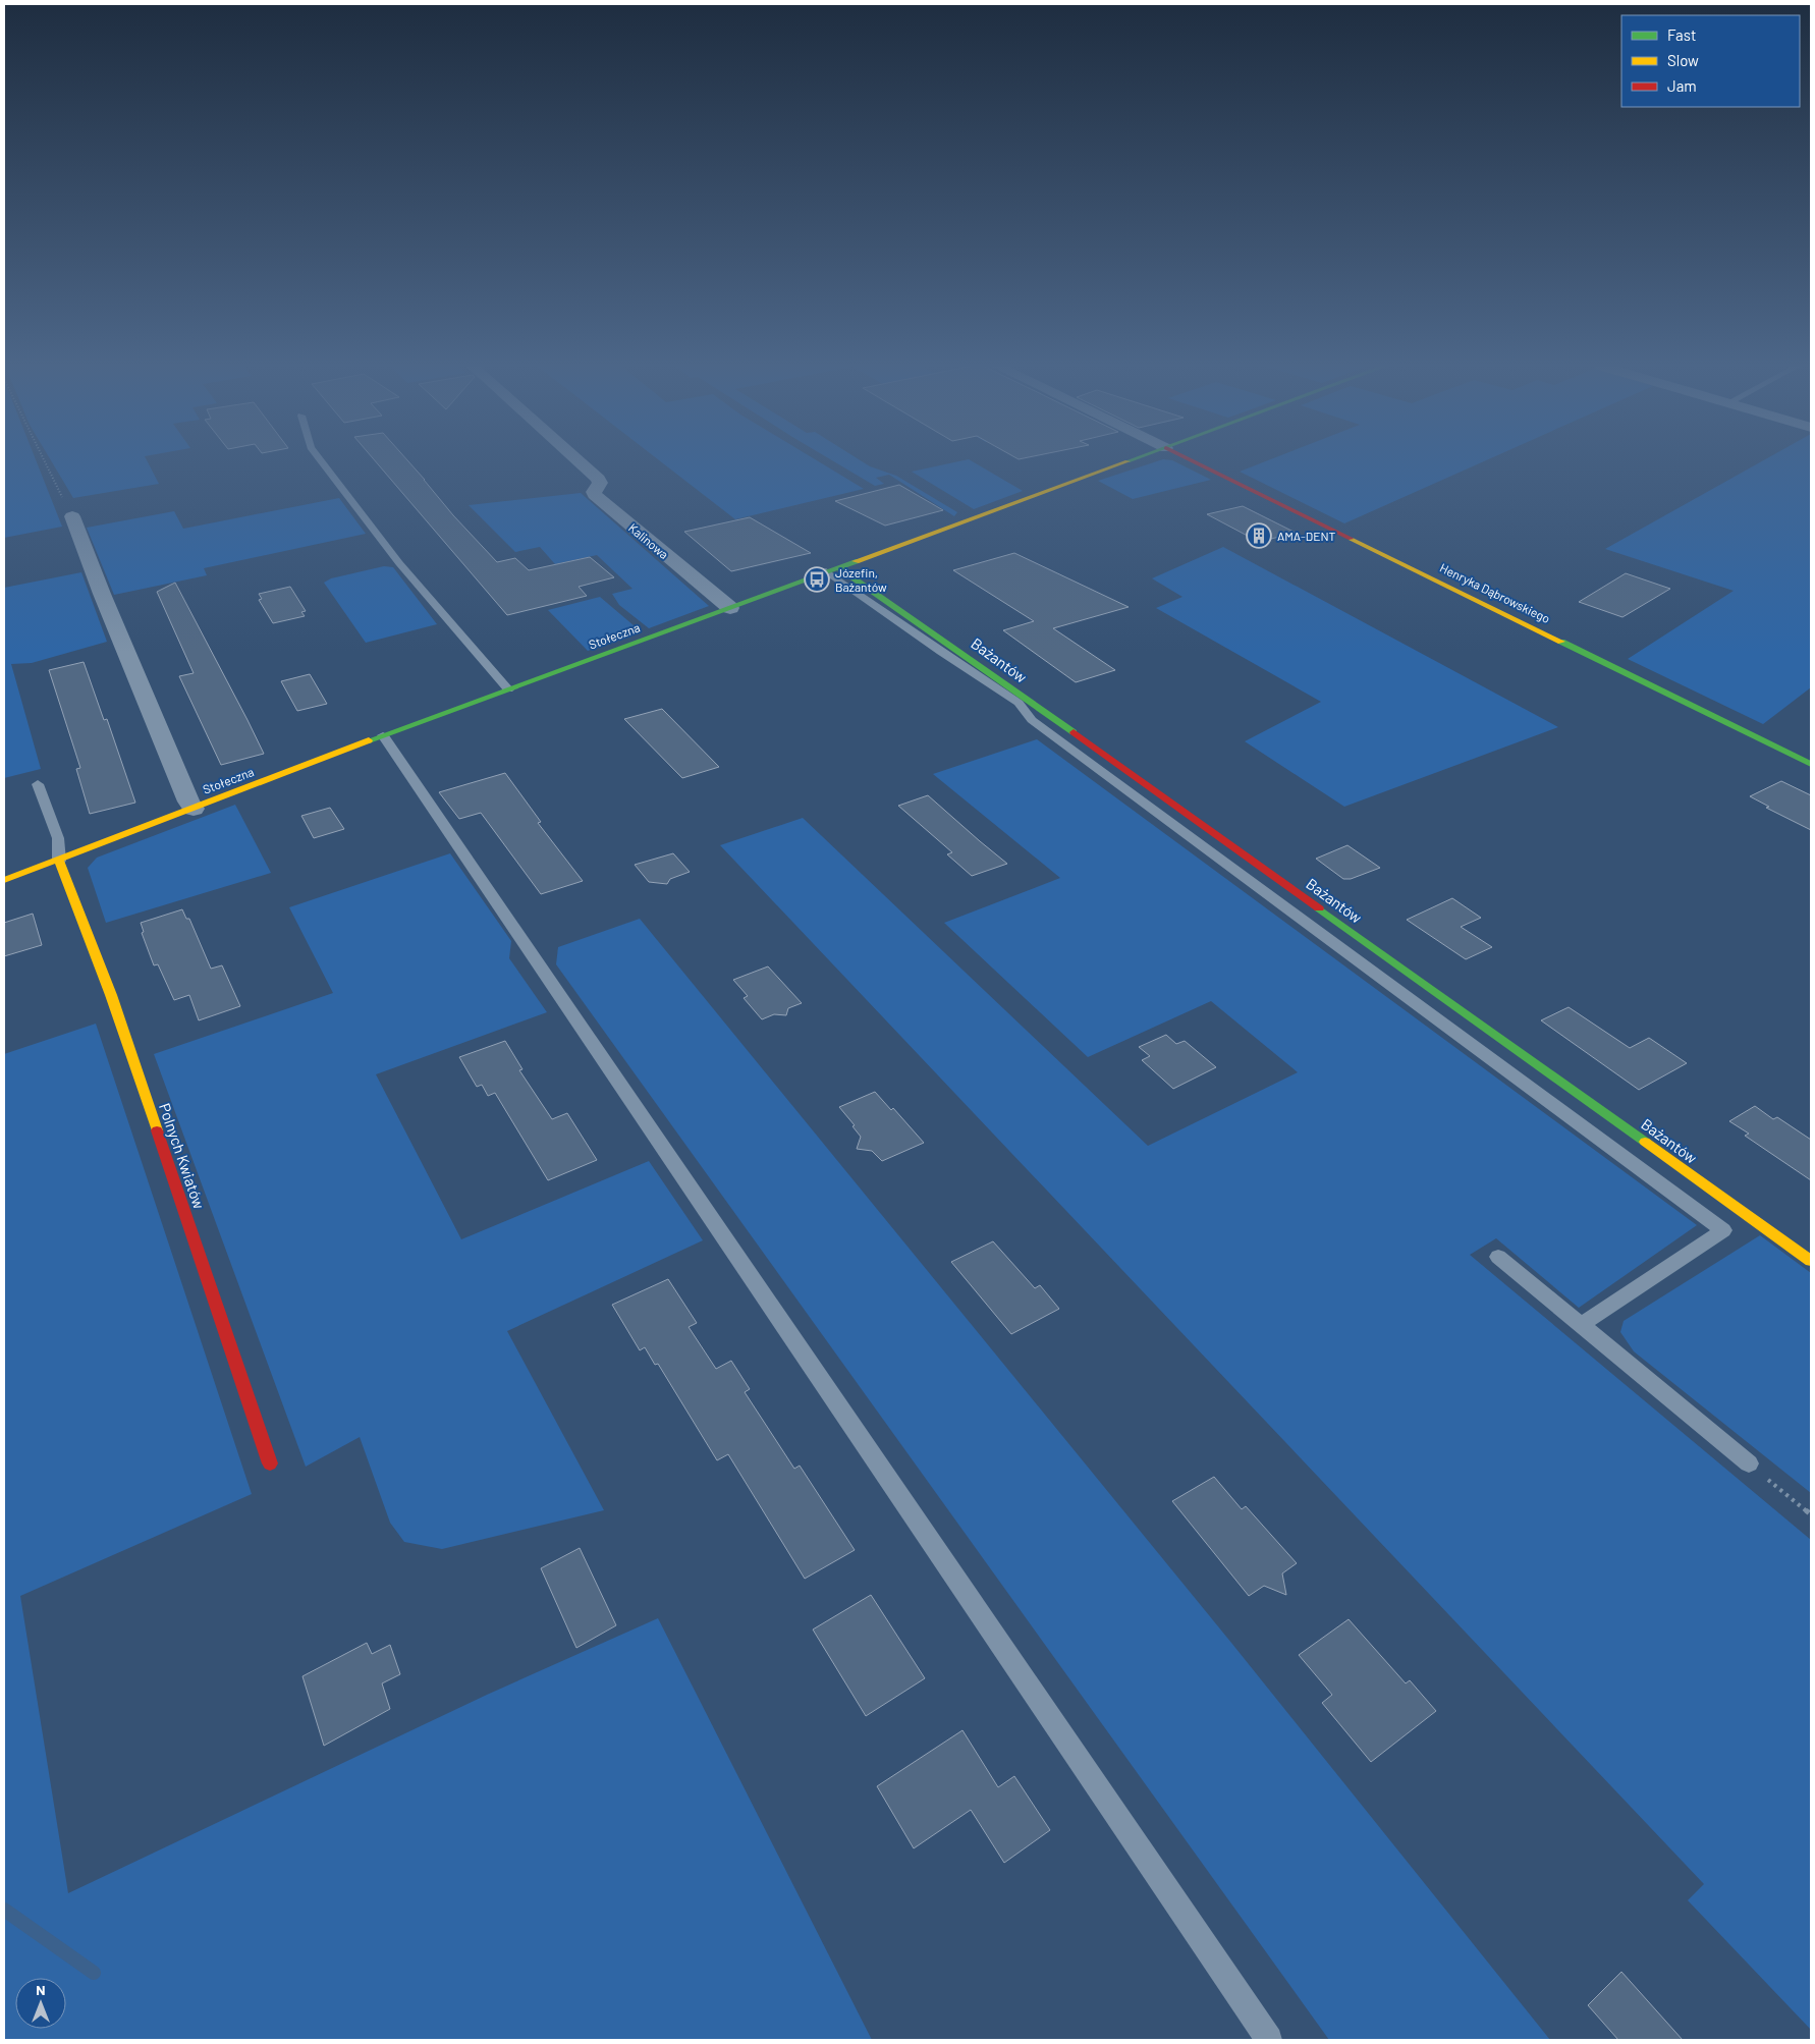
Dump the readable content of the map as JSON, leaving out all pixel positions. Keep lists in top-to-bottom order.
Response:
{
  "streets": {
    "street": [
      "Kalinowa",
      "Henryka Dąbrowskiego",
      "Stołeczna",
      "Bażantów",
      "Polnych Kwiatów"
    ]
  },
  "crossings": [
    ["Kalinowa", "Stołeczna"],
    ["Stołeczna", "Bażantów"],
    ["Stołeczna", "Polnych Kwiatów"]
  ],
  "places": {
    "building": ["AMA-DENT"],
    "bus stop": ["Józefin, Bażantów"]
  },
  "legend": ["Fast", "Slow", "Jam"],
  "north": "top"
}
